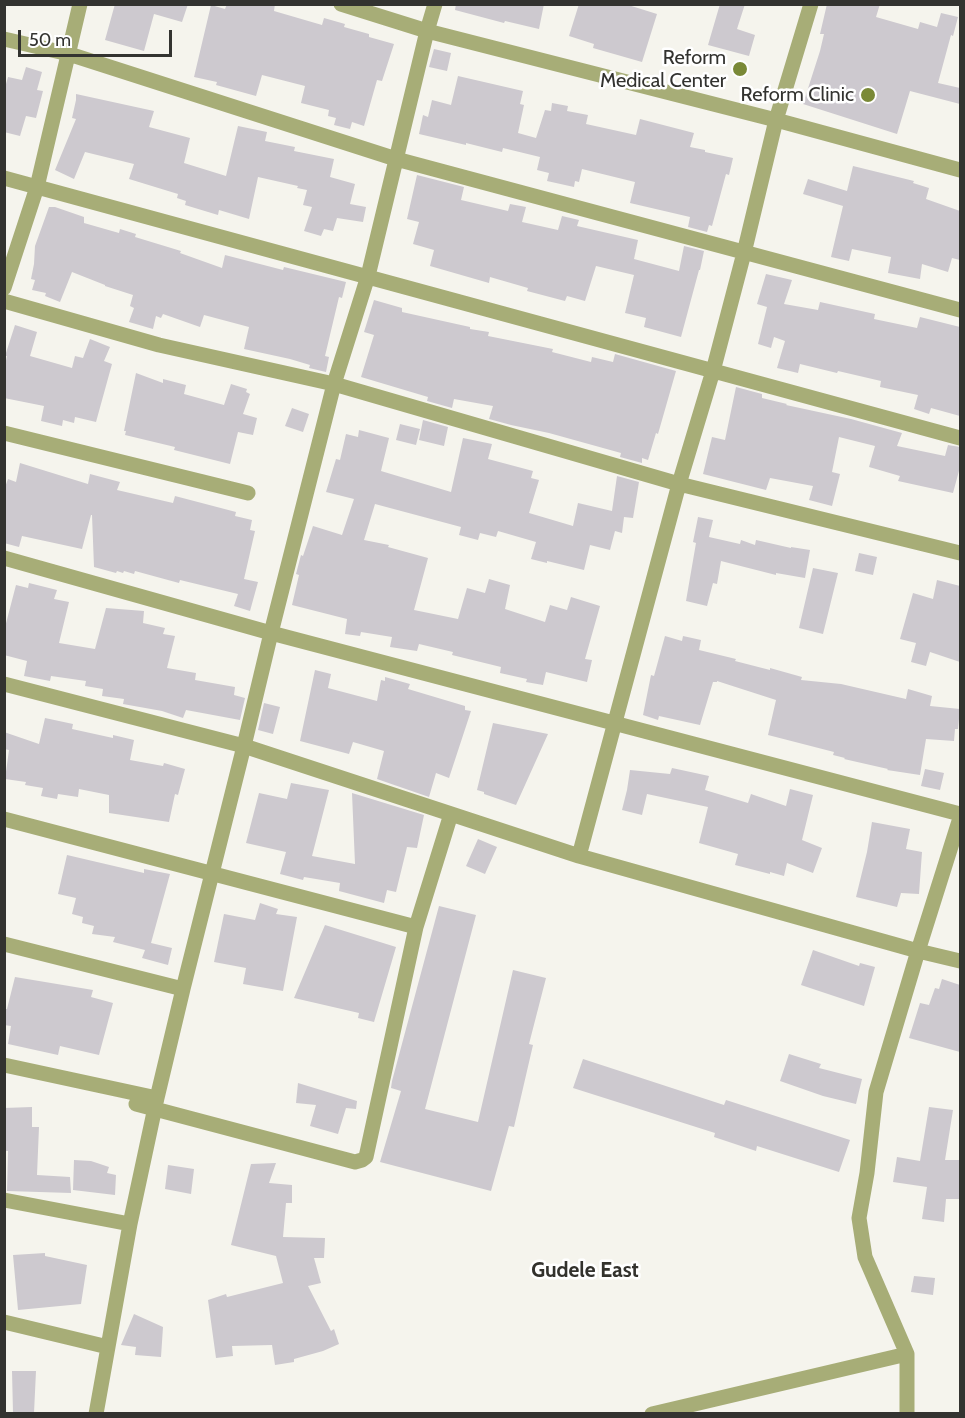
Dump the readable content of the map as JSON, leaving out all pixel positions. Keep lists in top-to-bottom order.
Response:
{
  "districts": ["Gudele East"],
  "places": ["Reform Medical Center", "Reform Clinic"],
  "scale_bar": "50 m"
}
